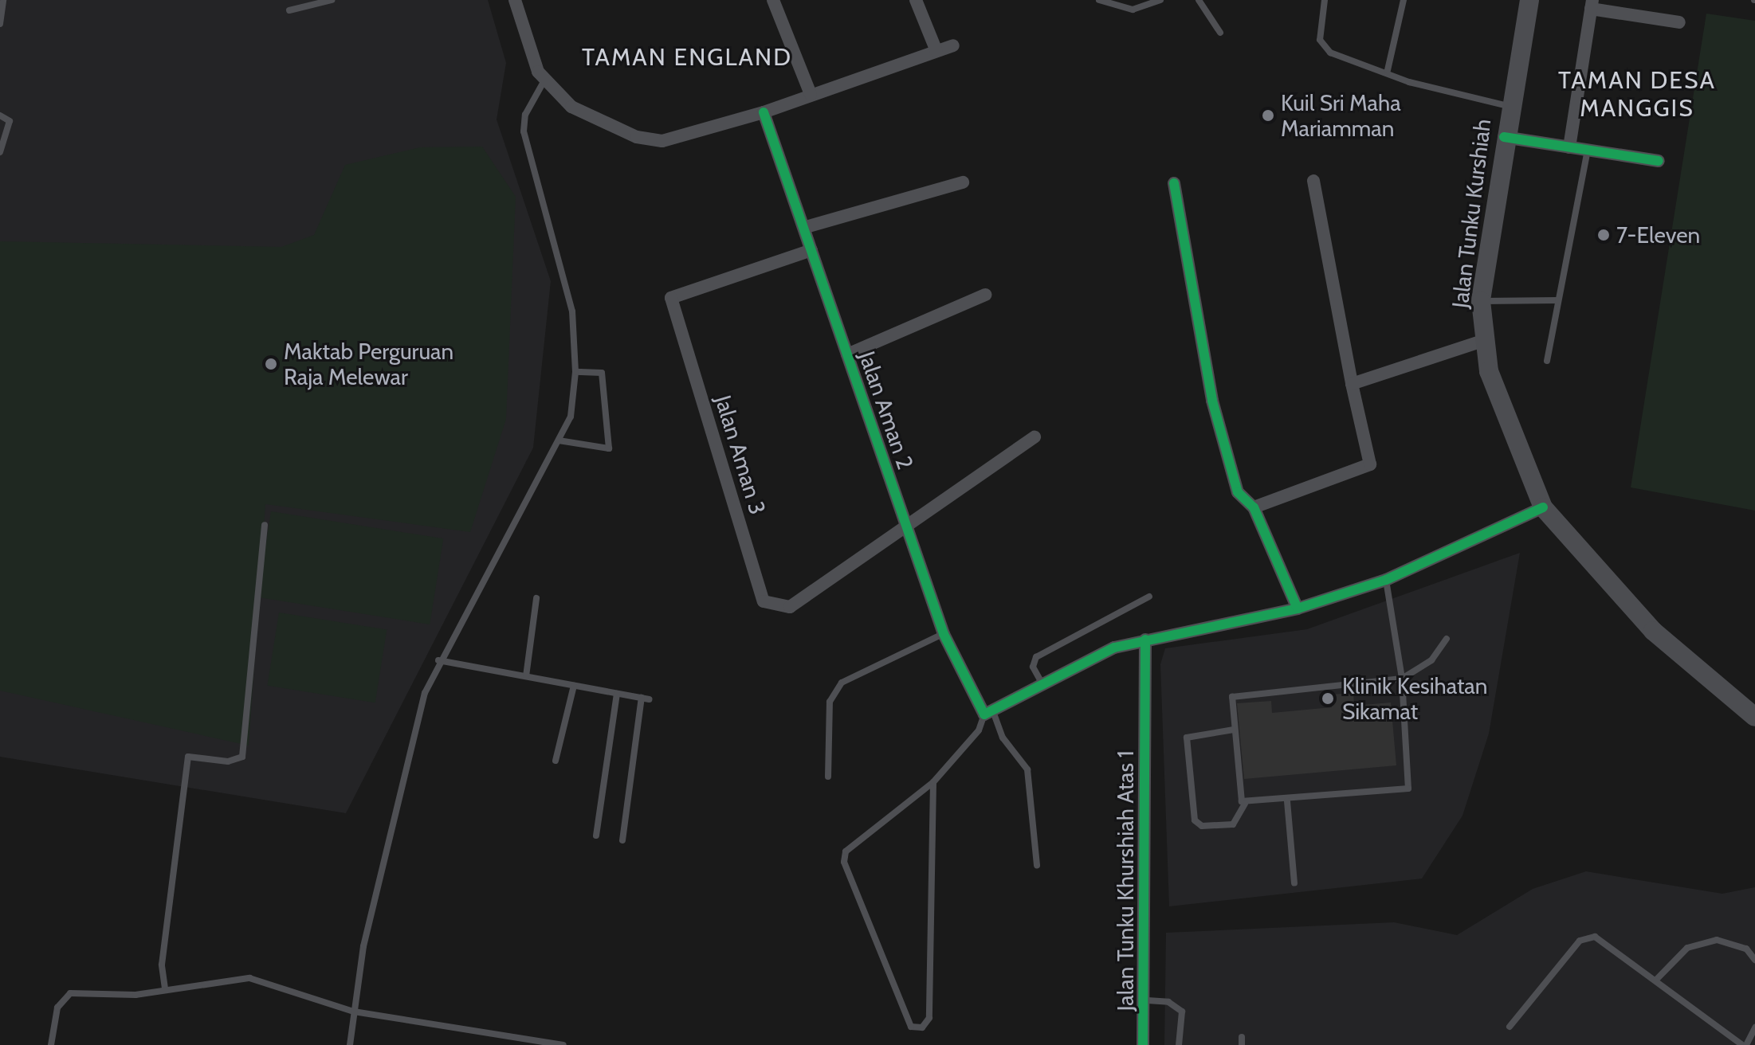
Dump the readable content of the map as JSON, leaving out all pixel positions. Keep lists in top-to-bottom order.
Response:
{
  "streets": {
    "main road": ["Jalan Tunku Kurshiah"],
    "street": ["Jalan Aman 2", "Jalan Aman 3", "Jalan Tunku Khurshiah Atas 1"]
  },
  "crossings": [
    ["Jalan Aman 2", "Jalan Aman 3"]
  ],
  "districts": ["TAMAN ENGLAND", "TAMAN DESA MANGGIS"],
  "places": [
    "Kuil Sri Maha Mariamman",
    "7-Eleven",
    "Maktab Perguruan Raja Melewar",
    "Klinik Kesihatan Sikamat"
  ]
}
